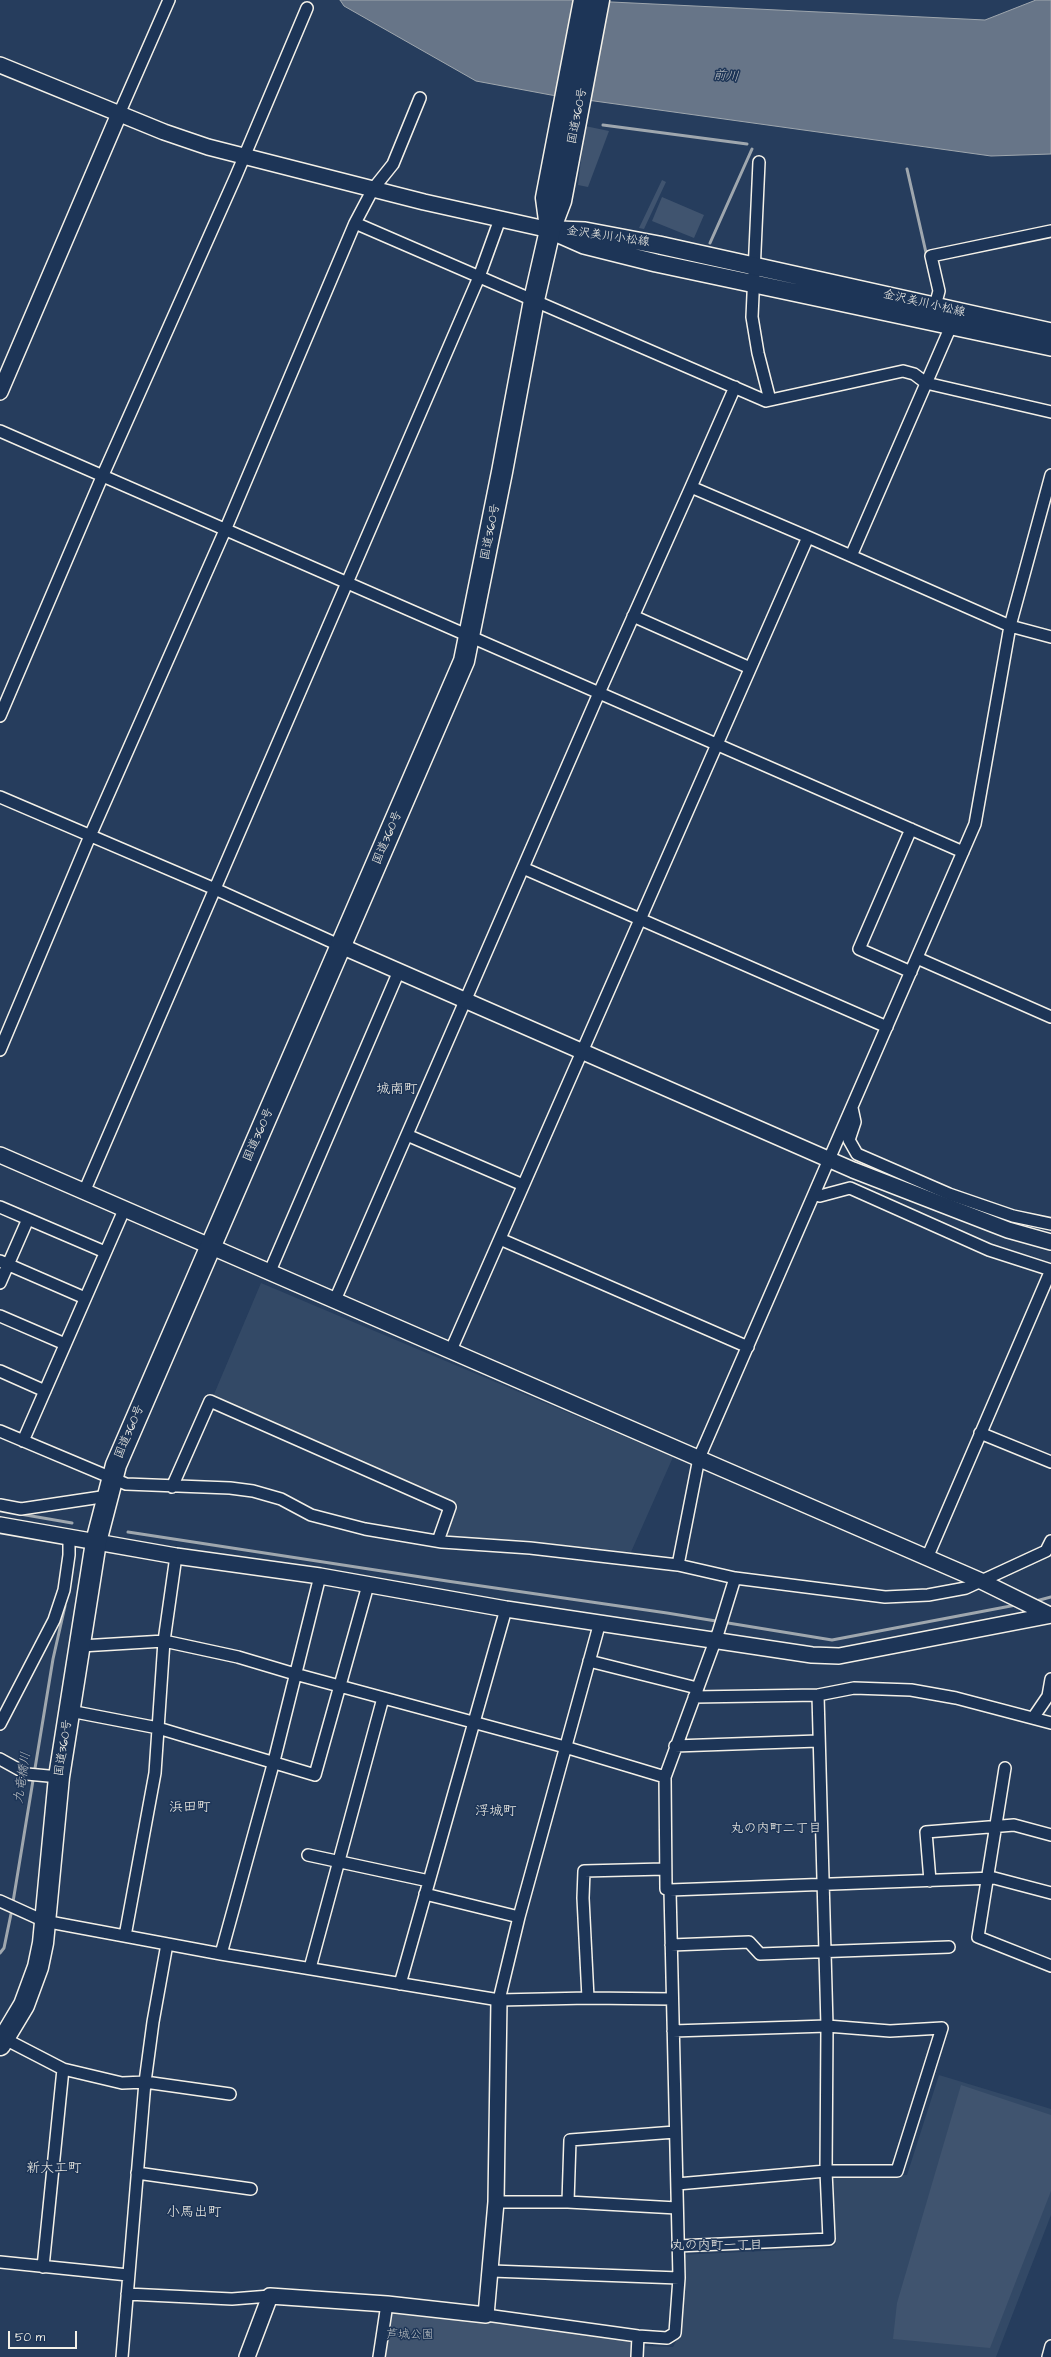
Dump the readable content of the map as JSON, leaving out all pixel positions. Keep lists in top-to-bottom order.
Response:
{
  "streets": {
    "highway": ["国道360号"],
    "main road": ["金沢美川小松線"]
  },
  "crossings": [
    ["国道360号", "金沢美川小松線"]
  ],
  "districts": [
    "城南町",
    "浜田町",
    "浮城町",
    "丸の内町二丁目",
    "新大工町",
    "小馬出町",
    "丸の内町一丁目"
  ],
  "water": ["前川", "九竜橋川"],
  "parks": ["芦城公園"],
  "scale_bar": "50 m"
}
